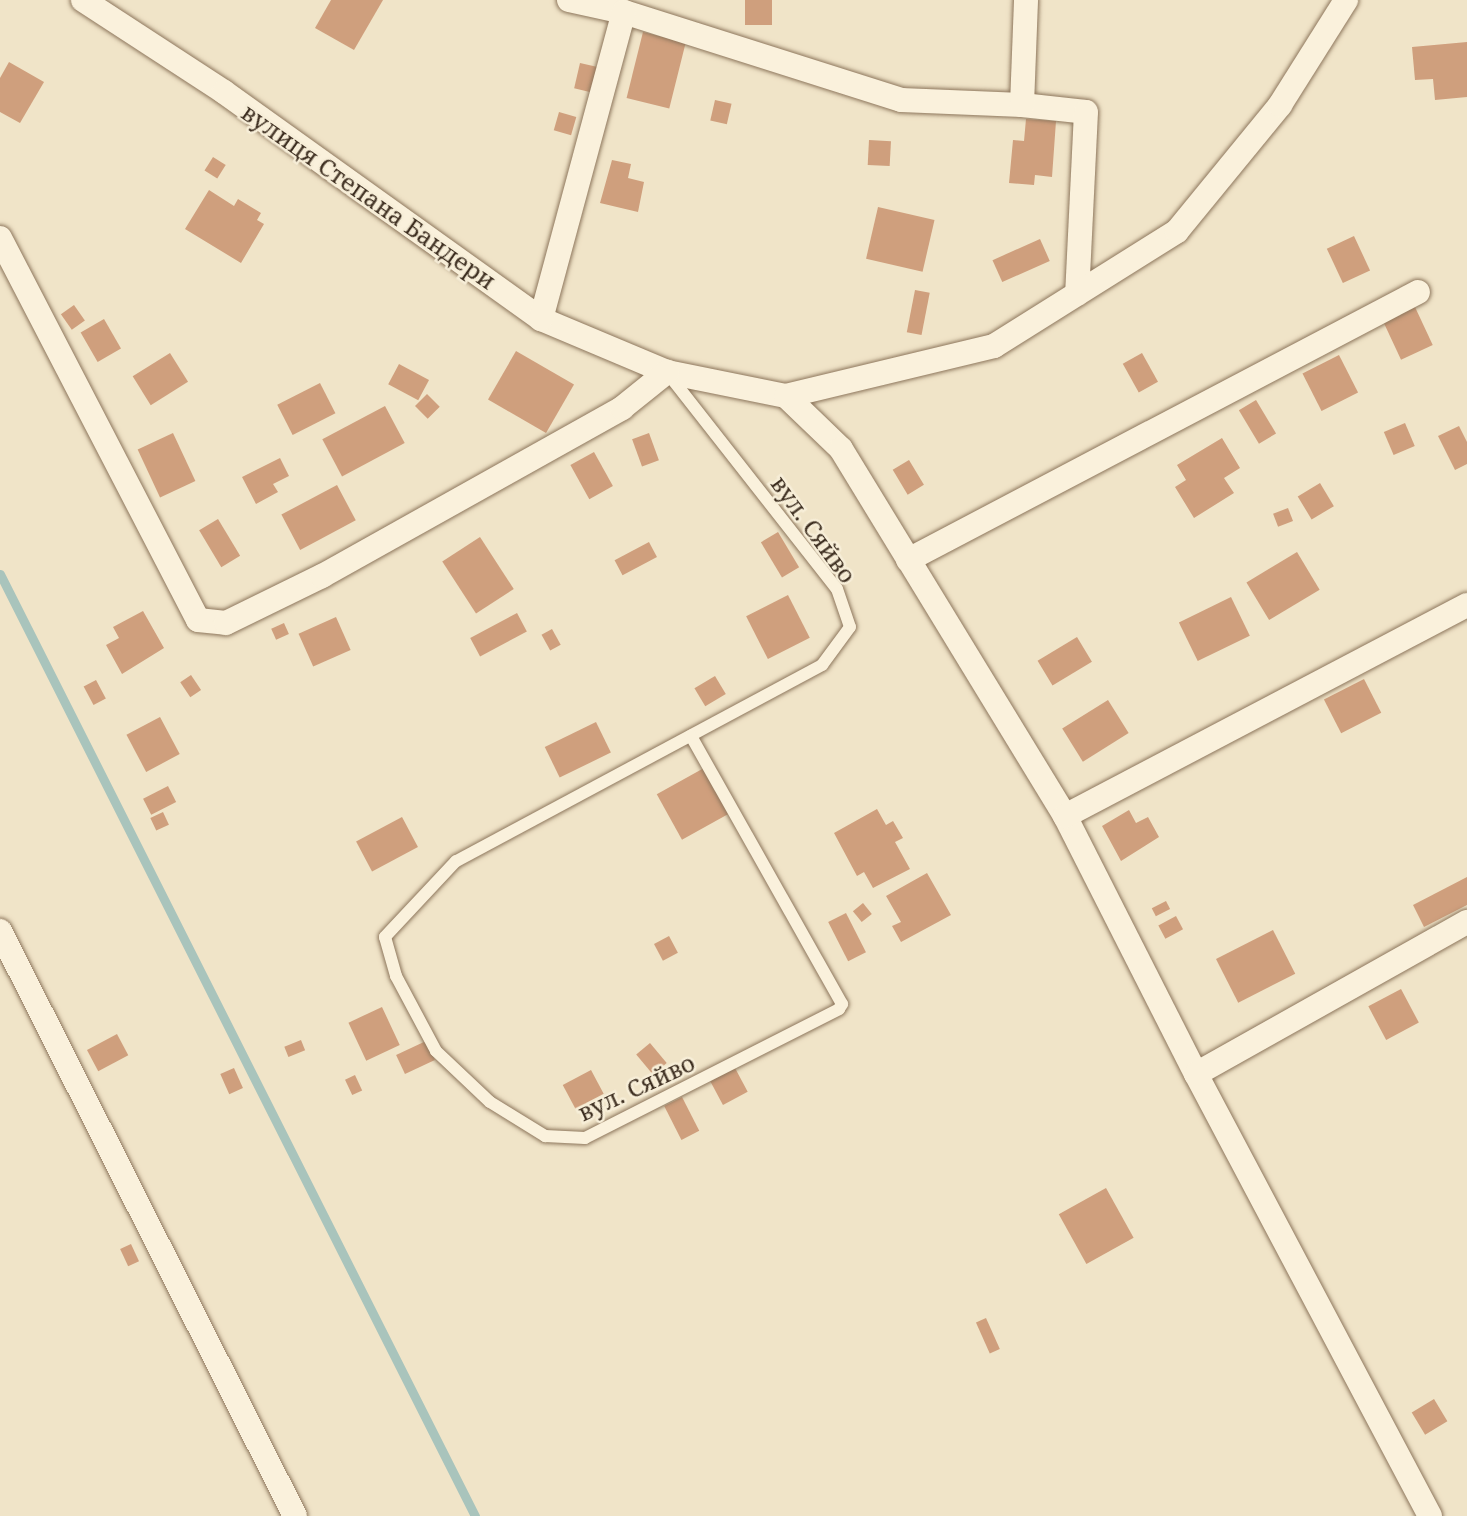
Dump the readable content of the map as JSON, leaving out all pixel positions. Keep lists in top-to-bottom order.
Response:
{
  "streets": {
    "street": ["вулиця Степана Бандери"],
    "lane": ["вул. Сяйво"]
  },
  "crossings": [
    ["вулиця Степана Бандери", "вул. Сяйво"]
  ]
}
